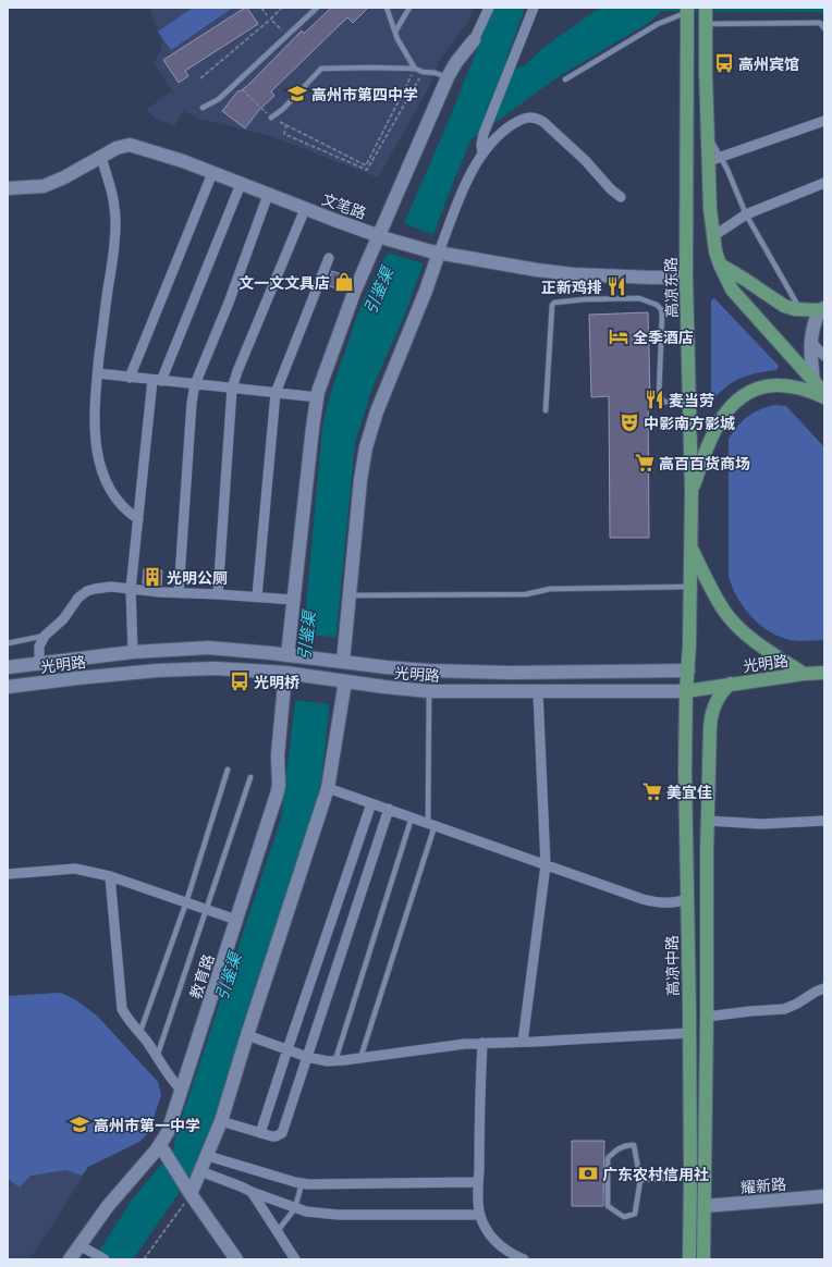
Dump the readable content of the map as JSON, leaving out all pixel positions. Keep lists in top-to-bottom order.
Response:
{
  "streets": {
    "main road": ["高凉东路", "光明路", "高凉中路"],
    "street": ["文笔路", "教育路", "耀新路"]
  },
  "crossings": [
    ["文笔路", "高凉东路"],
    ["高凉东路", "光明路"],
    ["高凉东路", "高凉中路"],
    ["光明路", "高凉中路"],
    ["光明路", "教育路"]
  ],
  "water": ["引鉴渠"],
  "places": {
    "bus stop": ["高州宾馆", "光明桥"],
    "school or university": ["高州市第四中学", "高州市第一中学"],
    "shop": ["文一文文具店"],
    "restaurant": ["正新鸡排", "麦当劳"],
    "hotel": ["全季酒店"],
    "theatre": ["中影南方影城"],
    "supermarket": ["高百百货商场", "美宜佳"],
    "building": ["光明公厕"],
    "bank": ["广东农村信用社"]
  }
}
